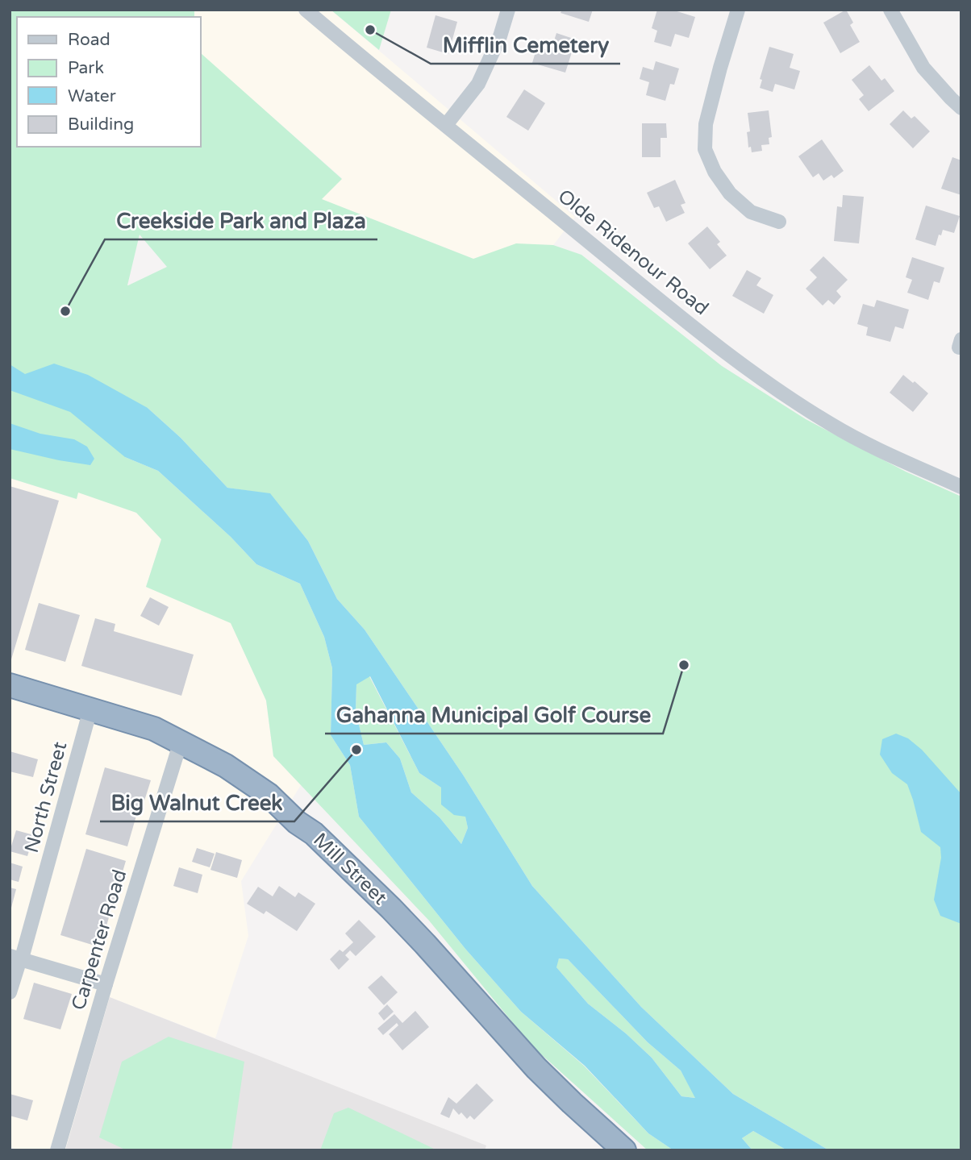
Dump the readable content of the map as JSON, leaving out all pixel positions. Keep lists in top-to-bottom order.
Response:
{
  "streets": {
    "highway": ["Mill Street"],
    "street": ["Olde Ridenour Road", "North Street", "Carpenter Road"]
  },
  "crossings": [
    ["North Street", "Mill Street"],
    ["Mill Street", "Carpenter Road"]
  ],
  "places": [
    "Mifflin Cemetery",
    "Creekside Park and Plaza",
    "Gahanna Municipal Golf Course",
    "Big Walnut Creek"
  ],
  "legend": [
    "Road",
    "Park",
    "Water",
    "Building"
  ]
}
